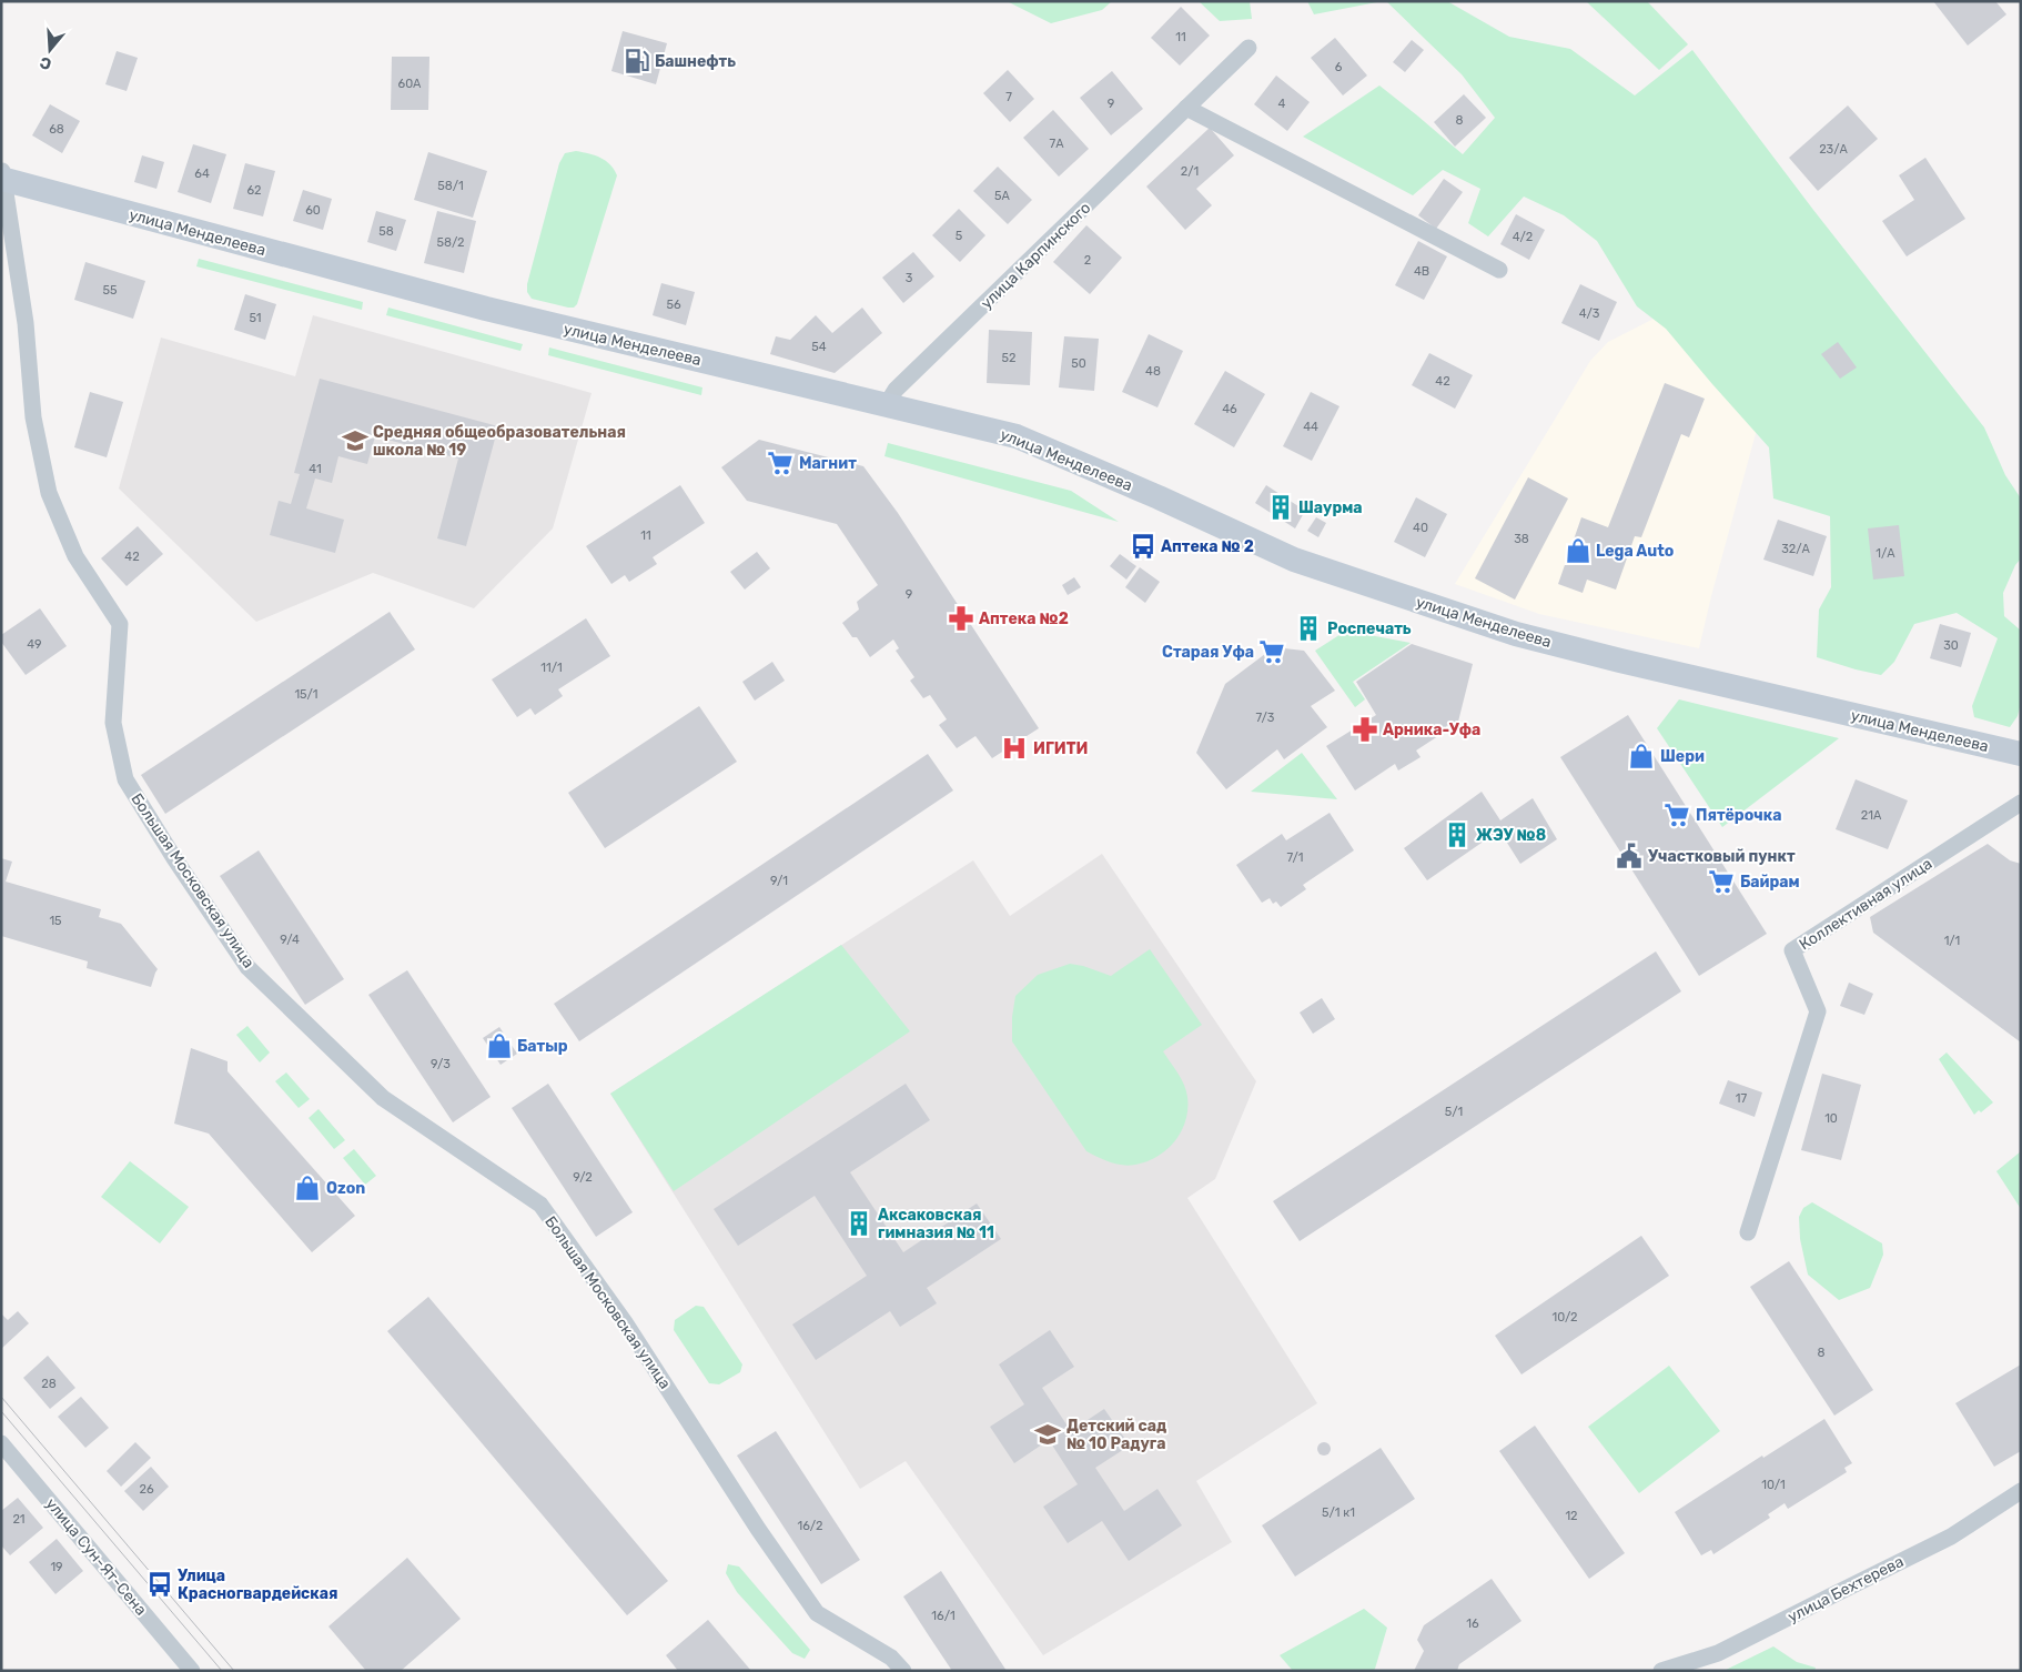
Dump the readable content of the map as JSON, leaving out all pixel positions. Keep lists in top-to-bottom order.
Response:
{
  "streets": {
    "main road": ["улица Менделеева"],
    "street": [
      "улица Карпинского",
      "Большая Московская улица",
      "Коллективная улица",
      "улица Сун-Ят-Сена",
      "улица Бехтерева"
    ]
  },
  "crossings": [
    ["улица Менделеева", "улица Карпинского"],
    ["улица Менделеева", "Большая Московская улица"]
  ],
  "places": {
    "fuel station": ["Башнефть"],
    "school or university": ["Средняя общеобразовательная школа № 19", "Детский сад № 10 Радуга"],
    "supermarket": [
      "Магнит",
      "Старая Уфа",
      "Пятёрочка",
      "Байрам"
    ],
    "building": [
      "Шаурма",
      "Роспечать",
      "ЖЭУ №8",
      "Аксаковская гимназия № 11"
    ],
    "bus stop": ["Аптека № 2", "Улица Красногвардейская"],
    "shop": [
      "Lega Auto",
      "Шери",
      "Батыр",
      "Ozon"
    ],
    "pharmacy": ["Аптека №2", "Арника-Уфа"],
    "hospital": ["ИГИТИ"],
    "public building": ["Участковый пункт"]
  },
  "house_numbers": [
    "11",
    "6",
    "60А",
    "7",
    "9",
    "4",
    "8",
    "68",
    "7А",
    "23/А",
    "2/1",
    "64",
    "58/1",
    "62",
    "5А",
    "60",
    "58",
    "5",
    "4/2",
    "58/2",
    "2",
    "4В",
    "3",
    "55",
    "56",
    "4/3",
    "51",
    "54",
    "52",
    "50",
    "48",
    "42",
    "46",
    "44",
    "41",
    "40",
    "11",
    "38",
    "32/А",
    "1/А",
    "42",
    "9",
    "49",
    "30",
    "11/1",
    "15/1",
    "7/3",
    "21А",
    "7/1",
    "9/1",
    "15",
    "9/4",
    "1/1",
    "9/3",
    "17",
    "5/1",
    "10",
    "9/2",
    "10/2",
    "8",
    "28",
    "10/1",
    "26",
    "5/1 к1",
    "12",
    "21",
    "16/2",
    "19",
    "16/1",
    "16"
  ],
  "north": "bottom"
}
